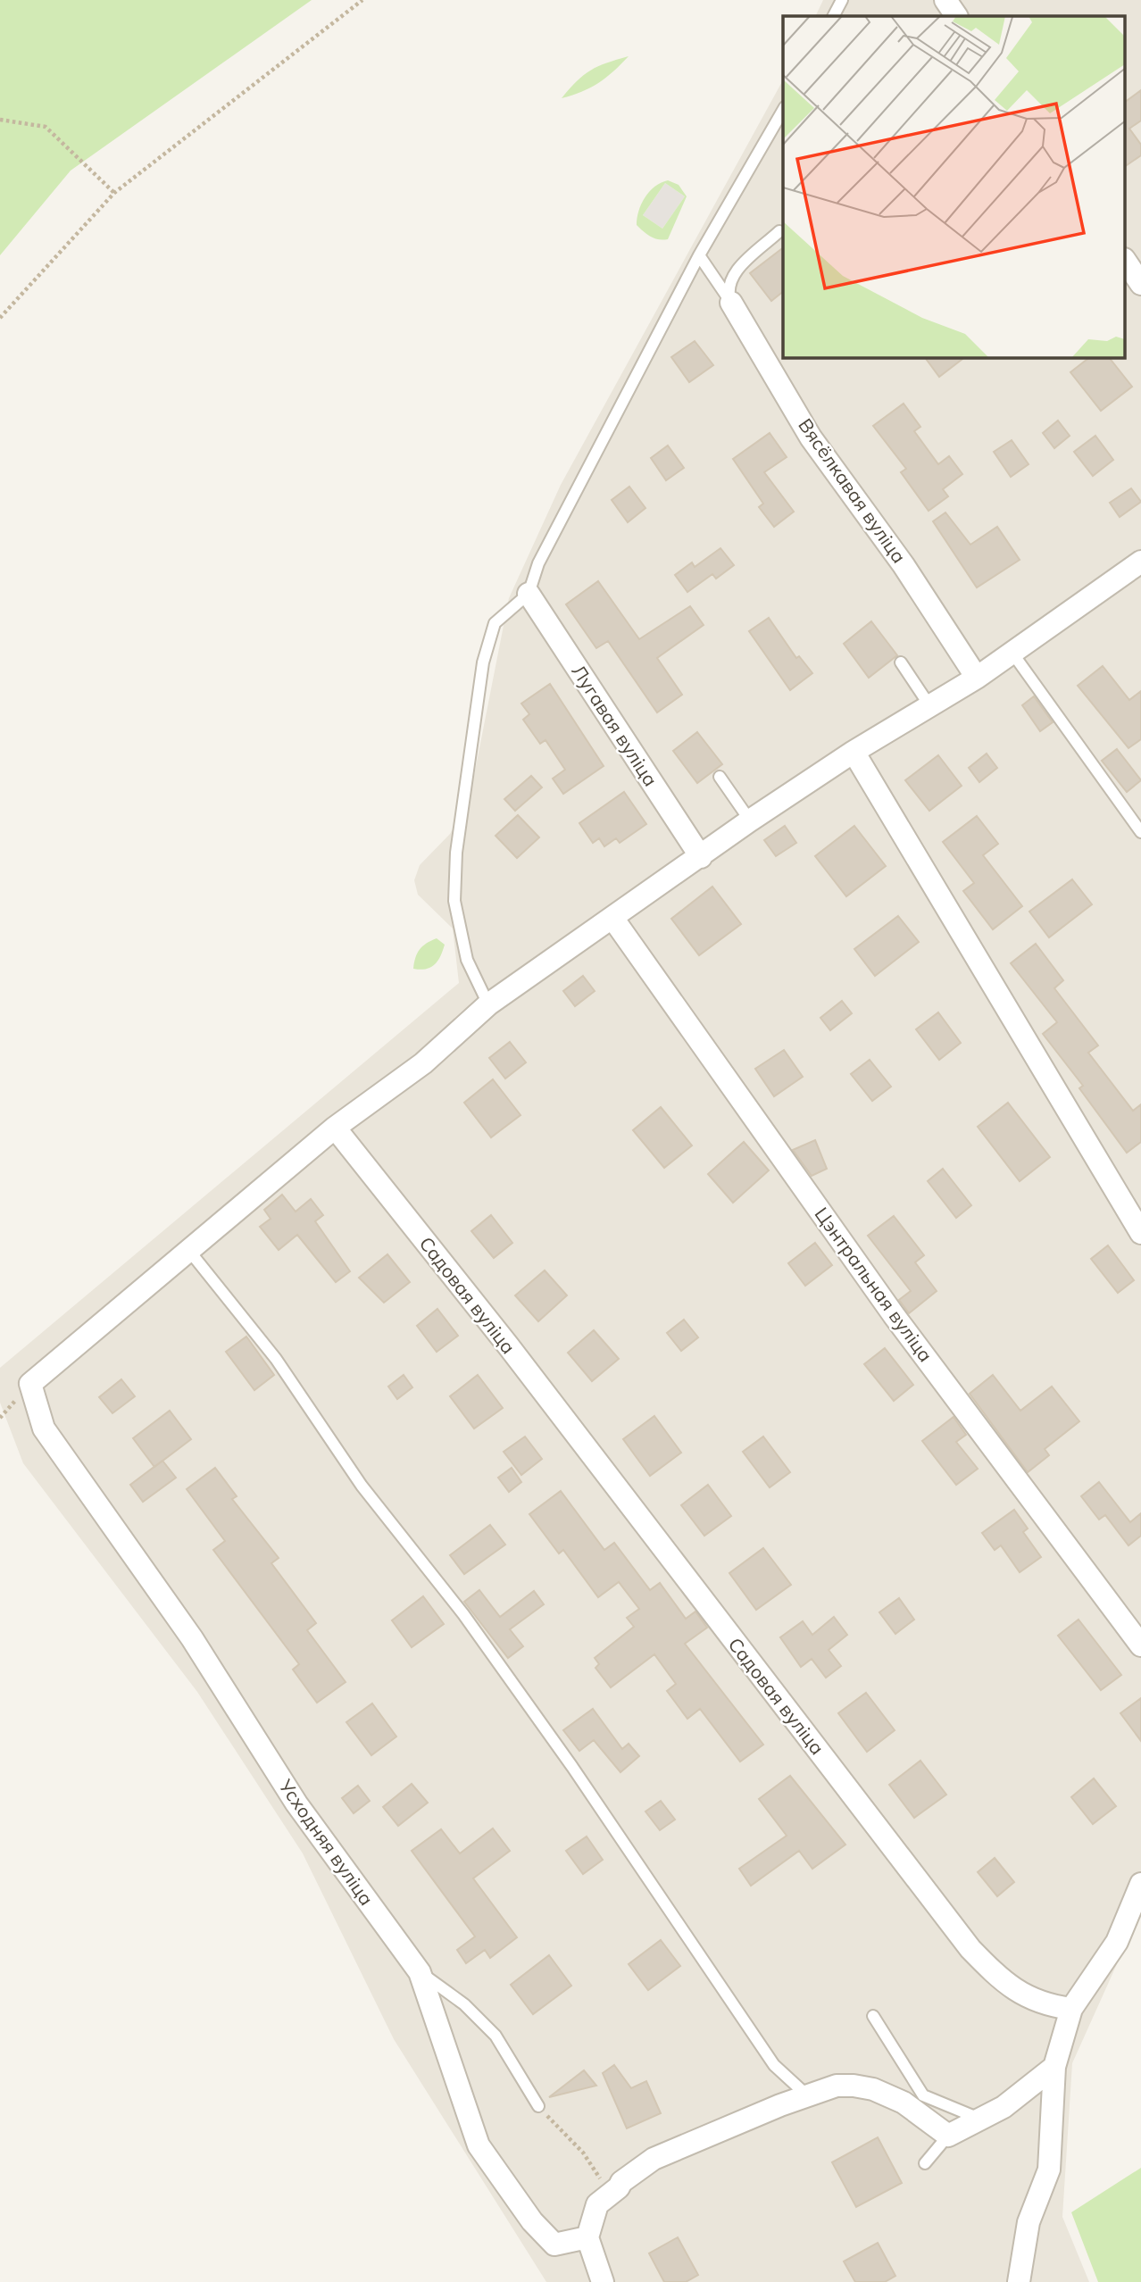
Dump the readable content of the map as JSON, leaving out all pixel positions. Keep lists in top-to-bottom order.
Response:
{
  "streets": {
    "street": [
      "Вясёлкавая вуліца",
      "Лугавая вуліца",
      "Цэнтральная вуліца",
      "Садовая вуліца",
      "Усходняя вуліца"
    ]
  }
}
